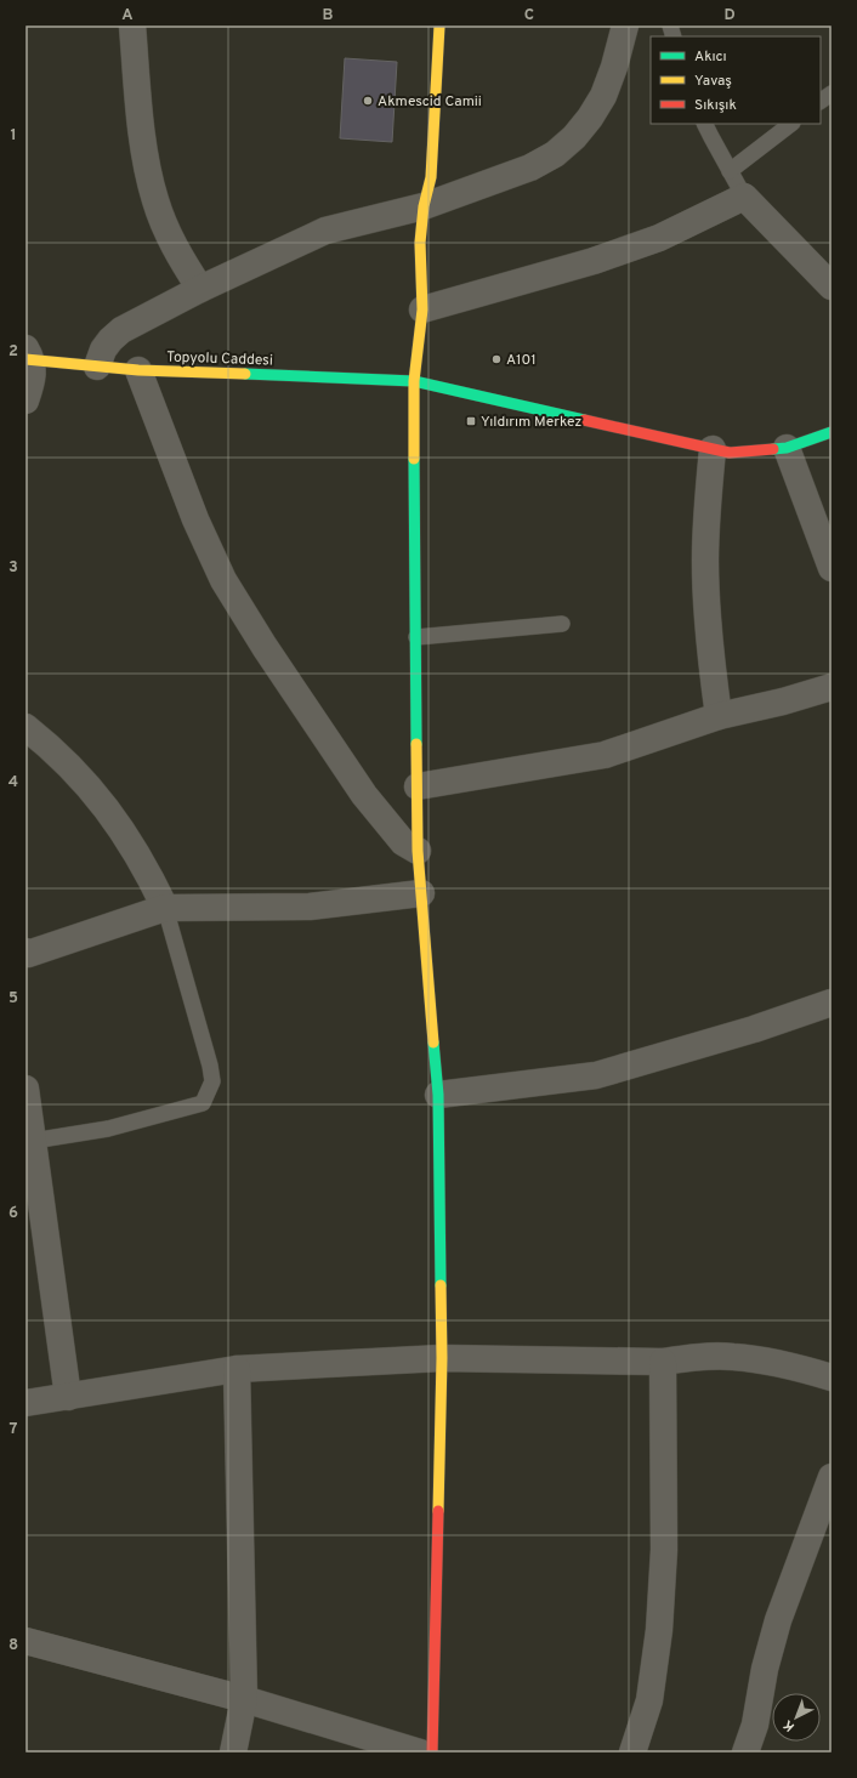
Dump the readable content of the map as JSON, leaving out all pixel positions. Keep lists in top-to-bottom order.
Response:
{
  "streets": {
    "street": ["Topyolu Caddesi"]
  },
  "places": {
    "other": ["Akmescid Camii", "A101"],
    "transit": ["Yıldırım Merkez"]
  },
  "legend": ["Akıcı", "Yavaş", "Sıkışık"],
  "north": "bottom left",
  "grid": {
    "columns": [
      "A",
      "B",
      "C",
      "D"
    ],
    "rows": [
      "1",
      "2",
      "3",
      "4",
      "5",
      "6",
      "7",
      "8"
    ]
  }
}
